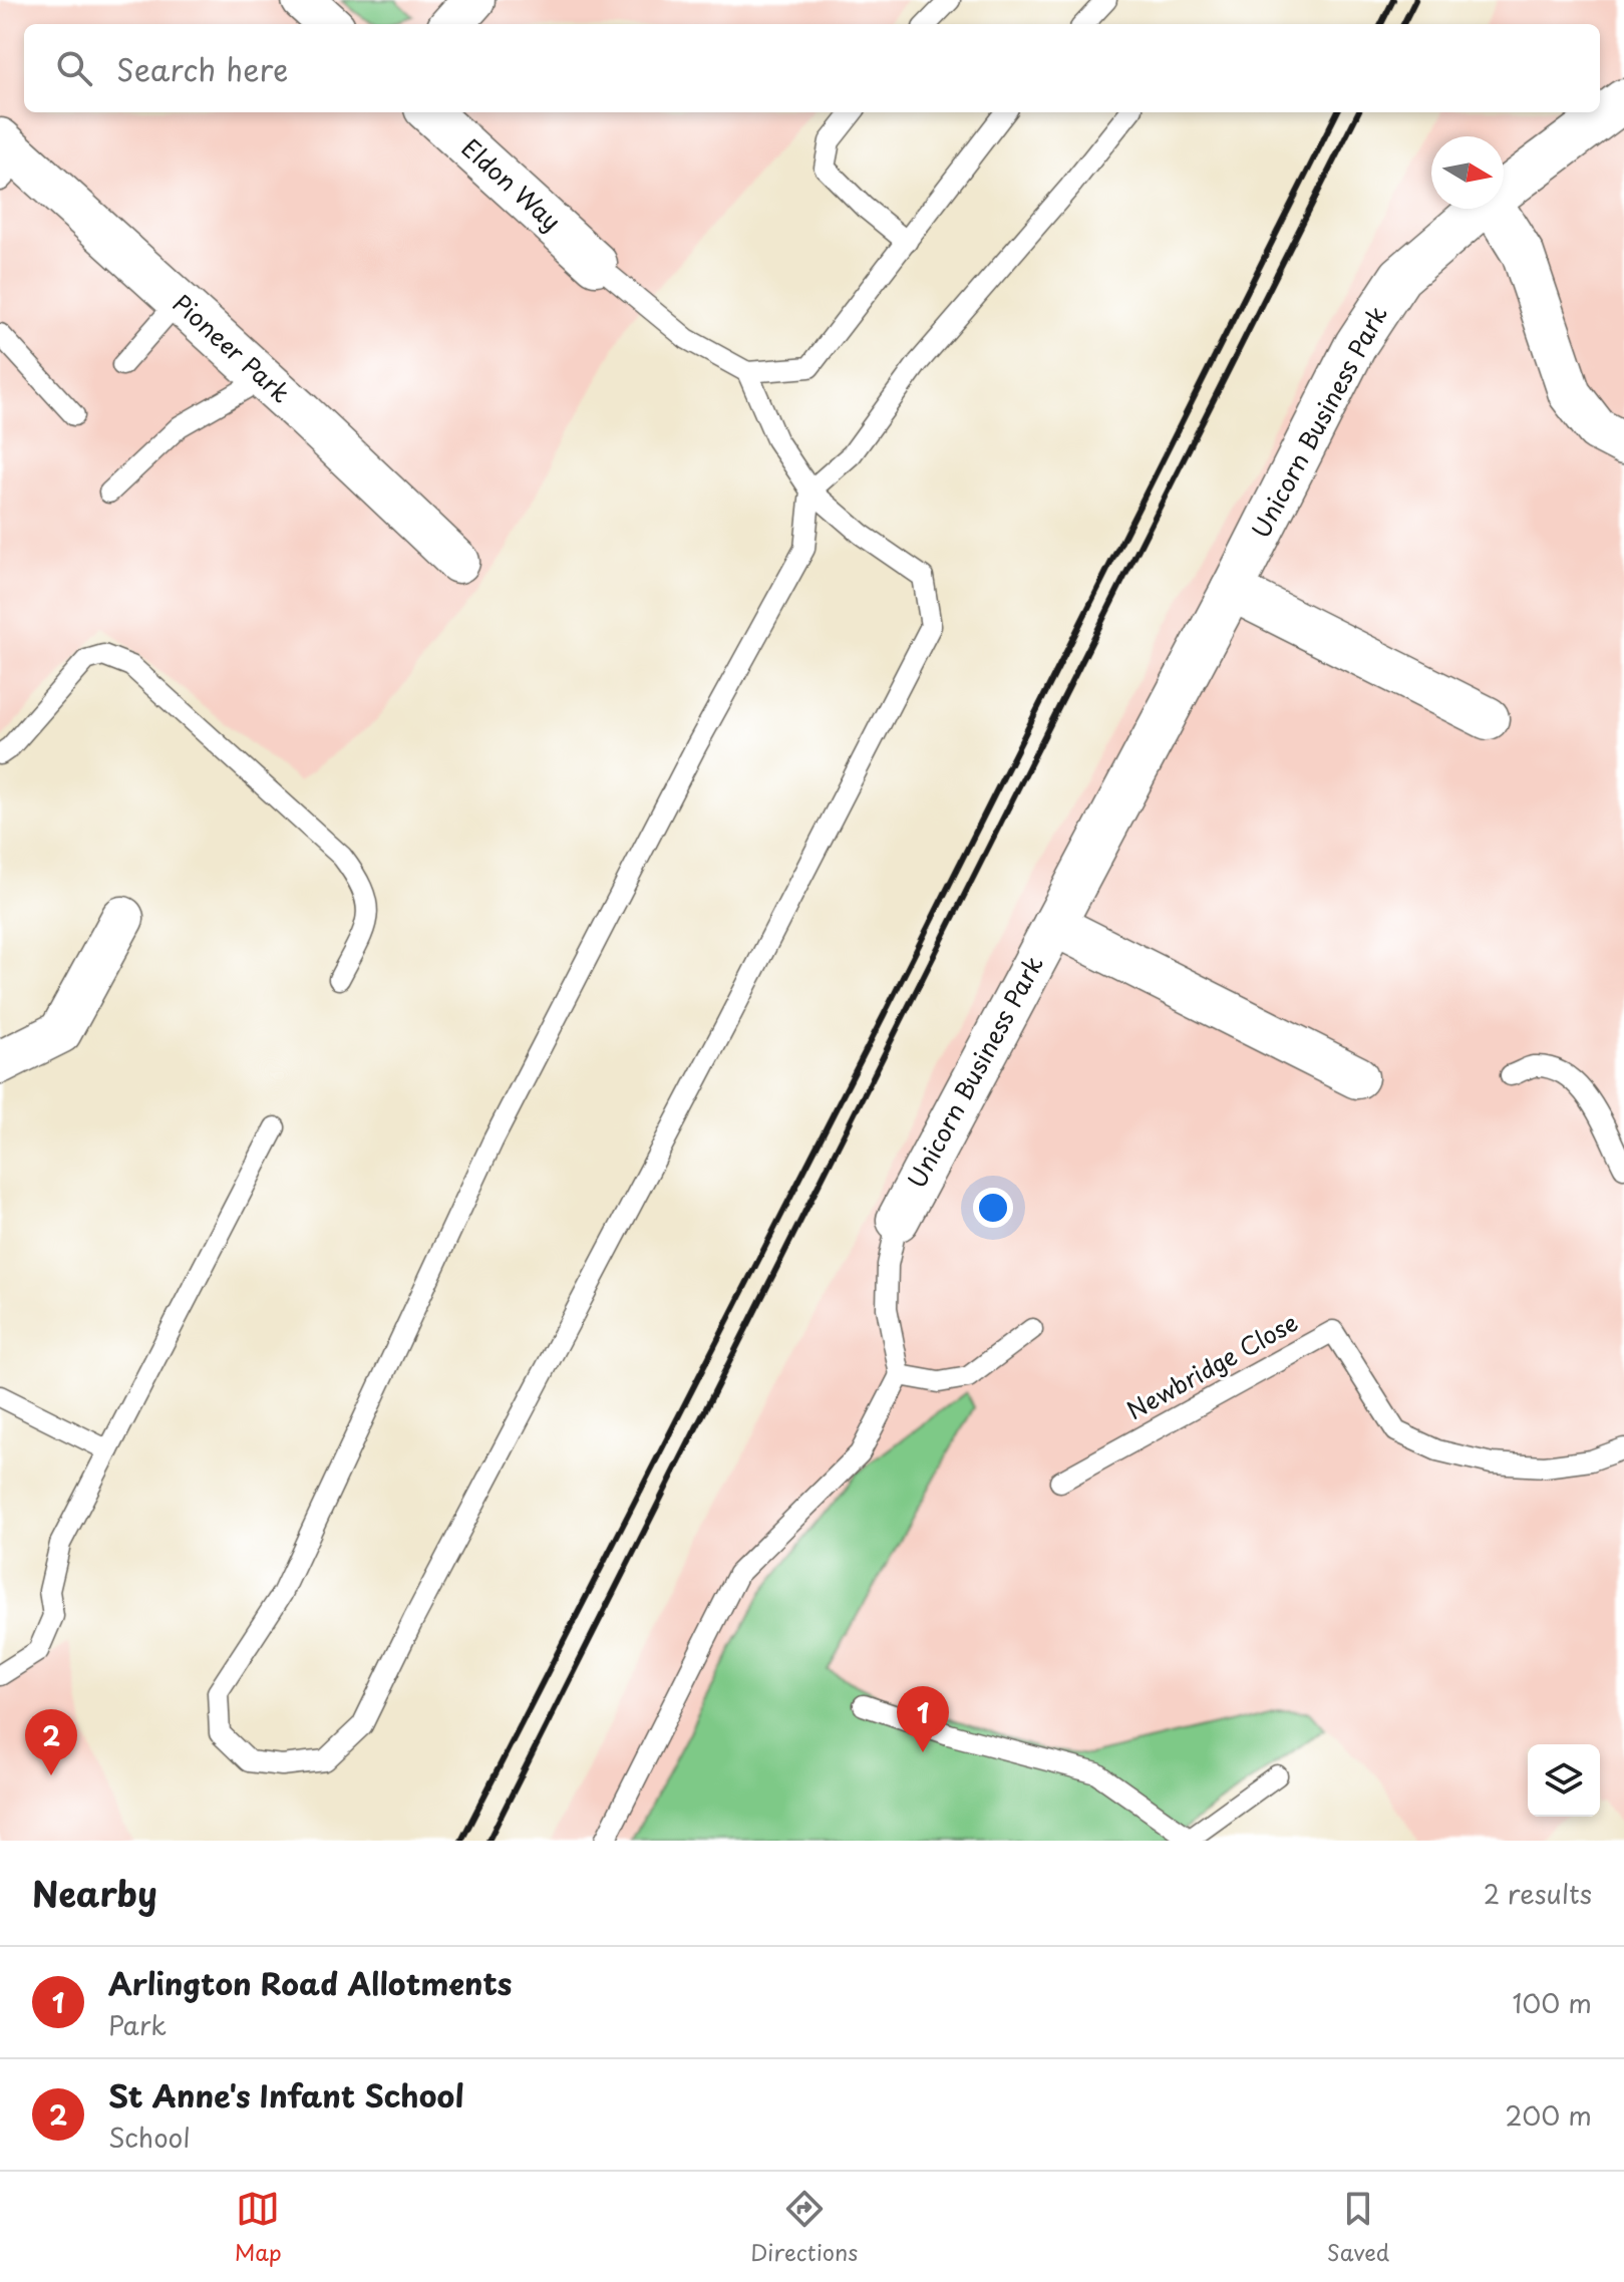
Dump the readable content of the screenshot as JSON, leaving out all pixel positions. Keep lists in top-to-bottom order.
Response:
{
  "streets": {
    "street": ["Eldon Way", "Pioneer Park", "Unicorn Business Park"],
    "lane": ["Newbridge Close"]
  },
  "north": "right",
  "page": {
    "search": "Search here",
    "pins": ["1", "2"],
    "heading": ["Nearby", "2 results"],
    "list": [
      {
        "mark": "1",
        "name": "Arlington Road Allotments",
        "note": "Park",
        "value": "100 m"
      },
      {
        "mark": "2",
        "name": "St Anne's Infant School",
        "note": "School",
        "value": "200 m"
      }
    ],
    "nav": ["Map", "Directions", "Saved"]
  }
}
